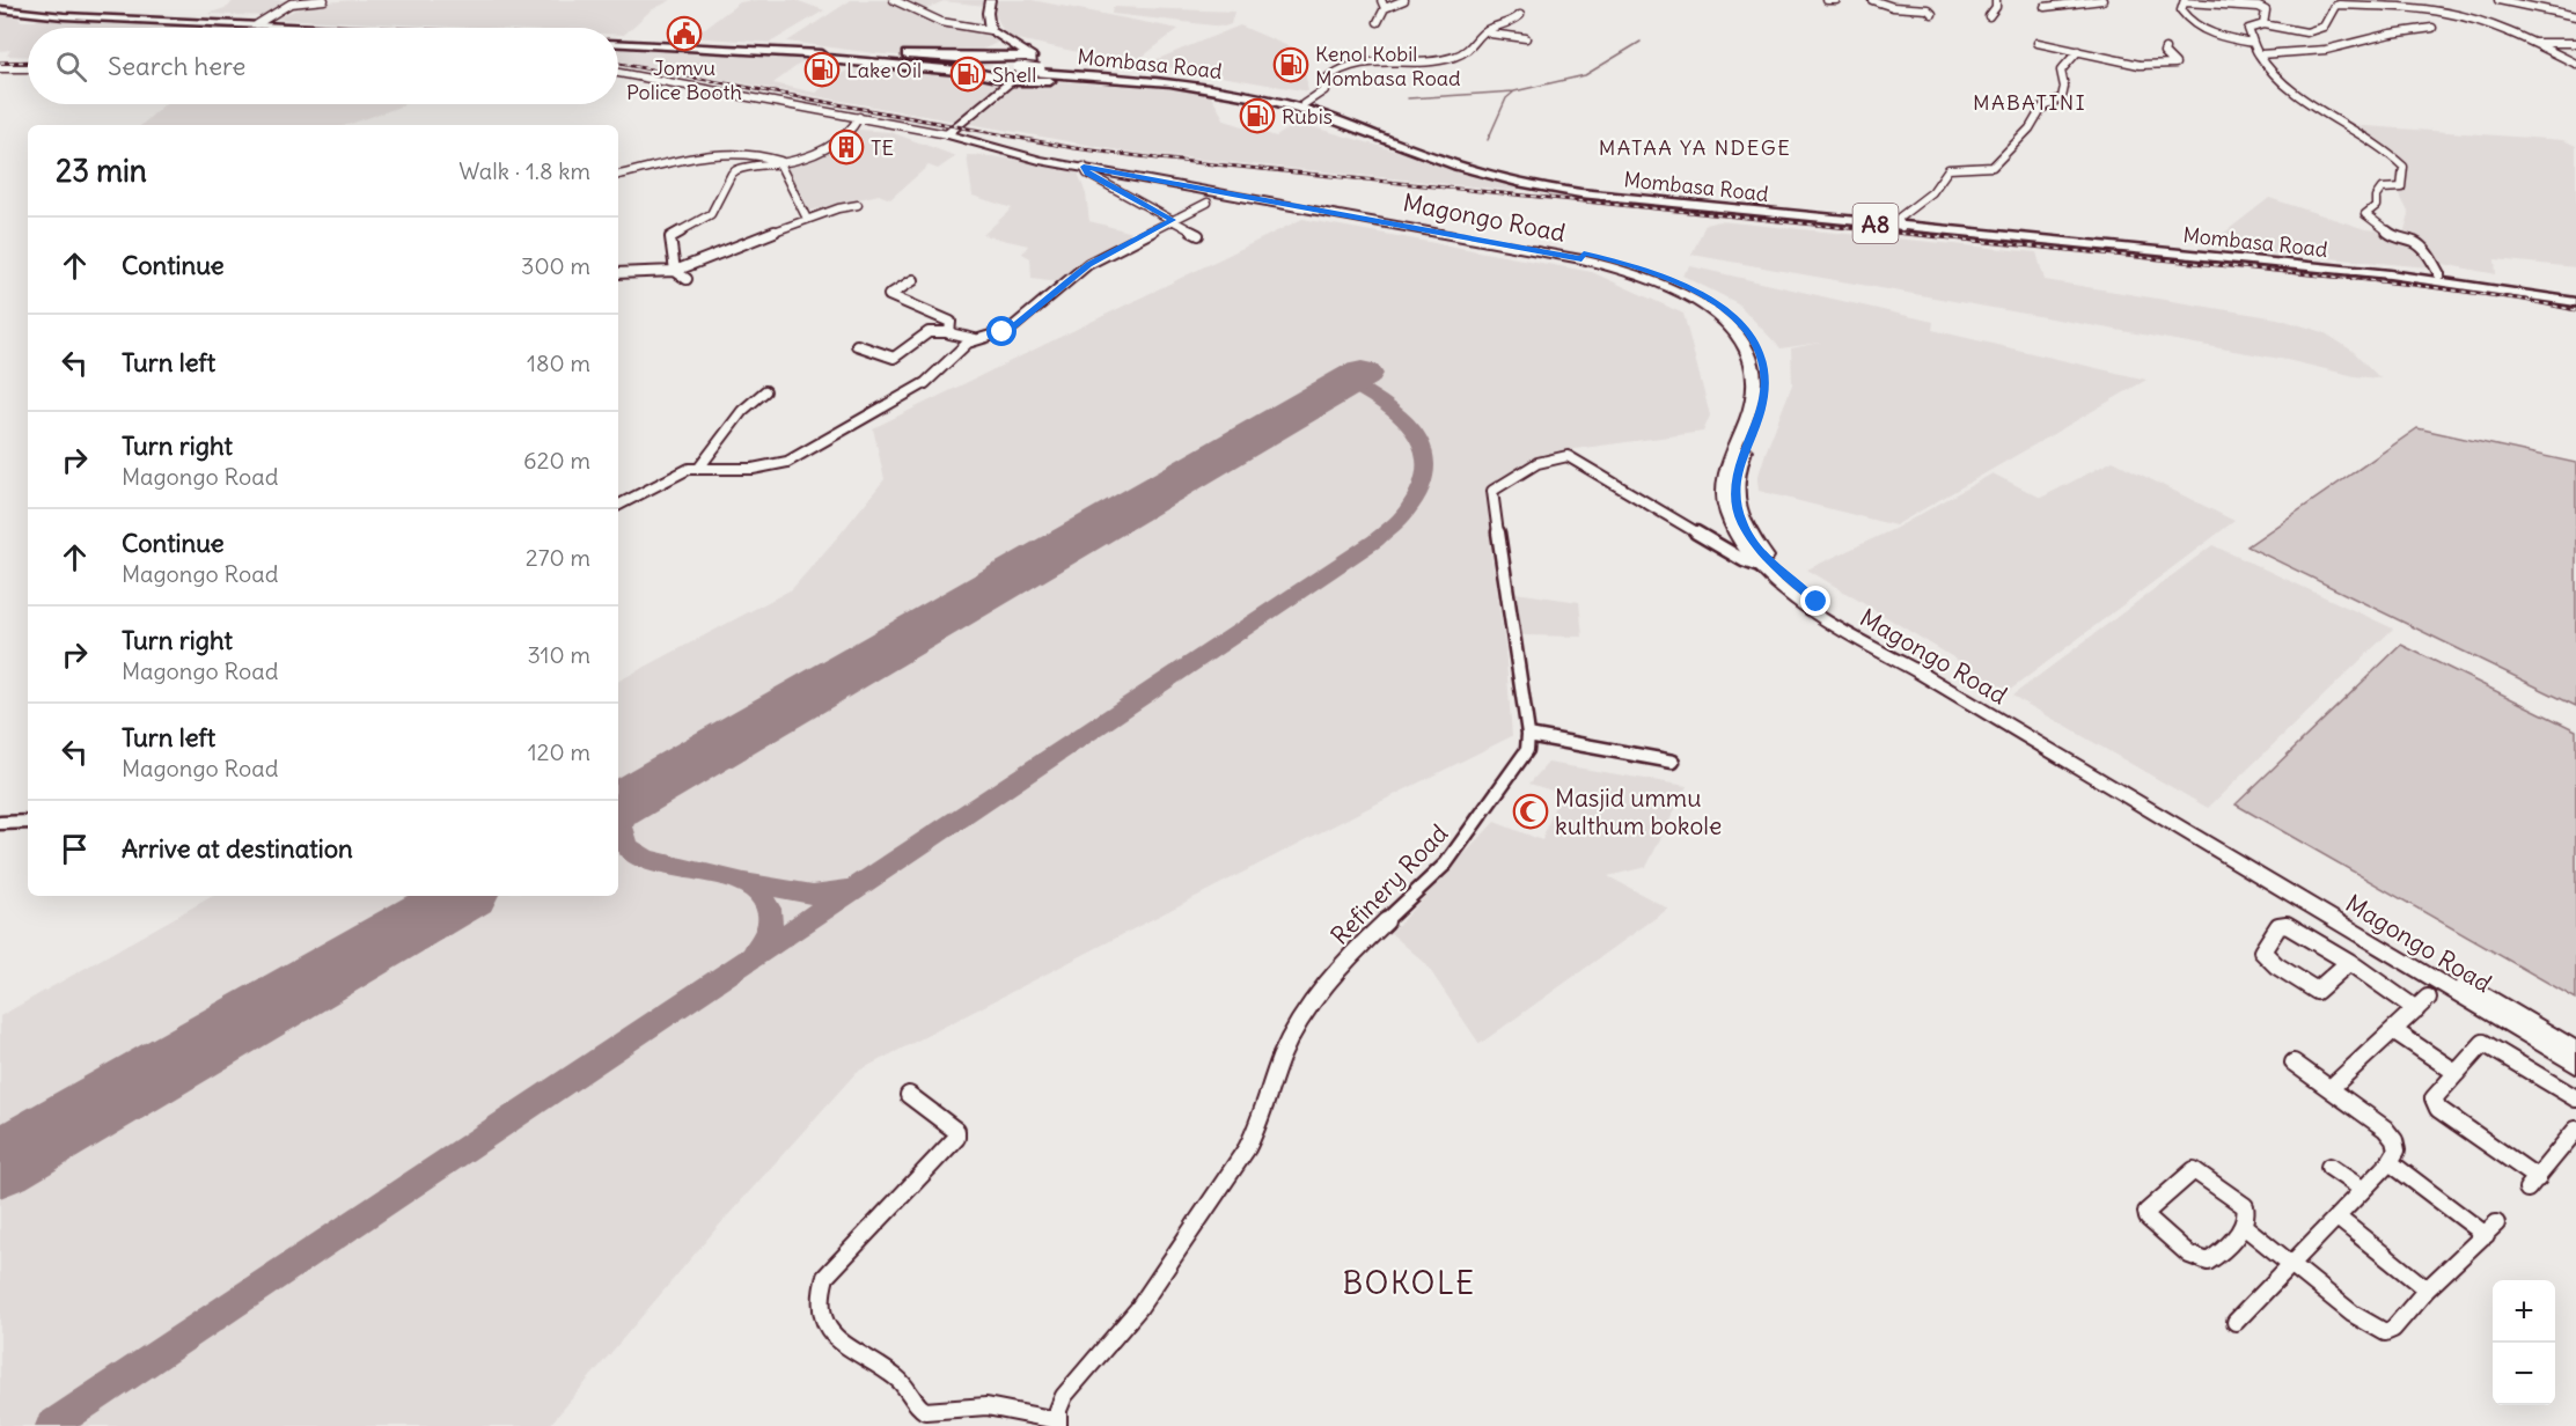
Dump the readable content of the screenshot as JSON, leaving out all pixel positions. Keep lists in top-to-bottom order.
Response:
{
  "streets": {
    "highway": ["Mombasa Road", "A8"],
    "main road": ["Magongo Road"],
    "street": ["Refinery Road"]
  },
  "crossings": [
    ["Magongo Road", "Refinery Road"]
  ],
  "districts": ["MABATINI", "MATAA YA NDEGE", "BOKOLE"],
  "places": {
    "public building": ["Jomvu Police Booth"],
    "fuel station": [
      "Kenol Kobil Mombasa Road",
      "Lake Oil",
      "Shell",
      "Rubis"
    ],
    "building": ["TE"],
    "mosque": ["Masjid ummu kulthum bokole"]
  },
  "page": {
    "search": "Search here",
    "heading": ["23 min", "Walk · 1.8 km"],
    "list": [
      ["Continue", "300 m"],
      ["Turn left", "180 m"],
      ["Turn right", "Magongo Road", "620 m"],
      ["Continue", "Magongo Road", "270 m"],
      ["Turn right", "Magongo Road", "310 m"],
      ["Turn left", "Magongo Road", "120 m"],
      "Arrive at destination"
    ],
    "map_buttons": ["+", "−"]
  }
}
